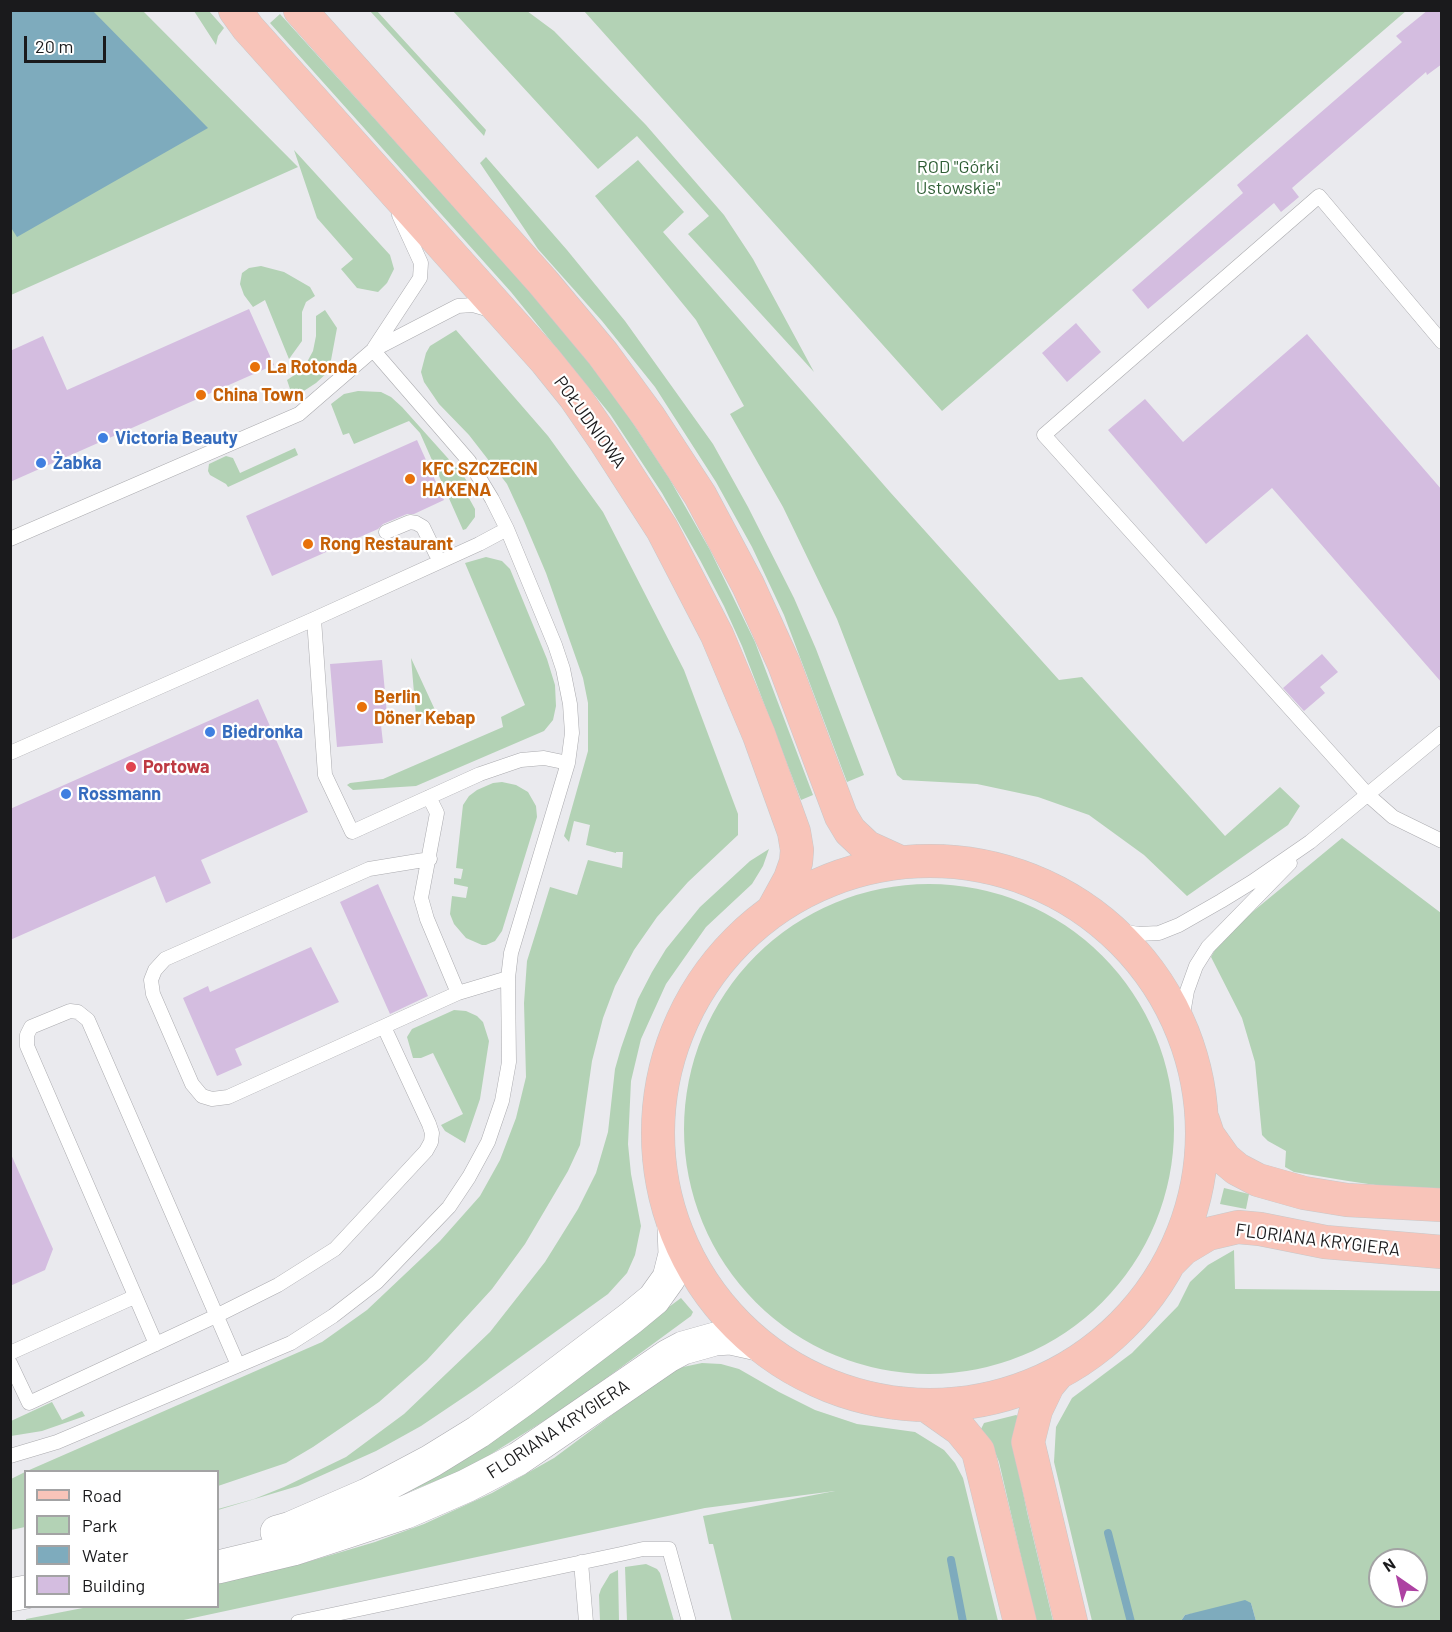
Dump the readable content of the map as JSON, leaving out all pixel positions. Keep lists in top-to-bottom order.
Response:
{
  "streets": {
    "main road": ["POŁUDNIOWA", "FLORIANA KRYGIERA"]
  },
  "parks": ["ROD \"Górki Ustowskie\""],
  "places": [
    "La Rotonda",
    "China Town",
    "Victoria Beauty",
    "Żabka",
    "KFC SZCZECIN HAKENA",
    "Rong Restaurant",
    "Berlin Döner Kebap",
    "Biedronka",
    "Portowa",
    "Rossmann"
  ],
  "legend": [
    "Road",
    "Park",
    "Water",
    "Building"
  ],
  "scale_bar": "20 m",
  "north": "top left"
}
